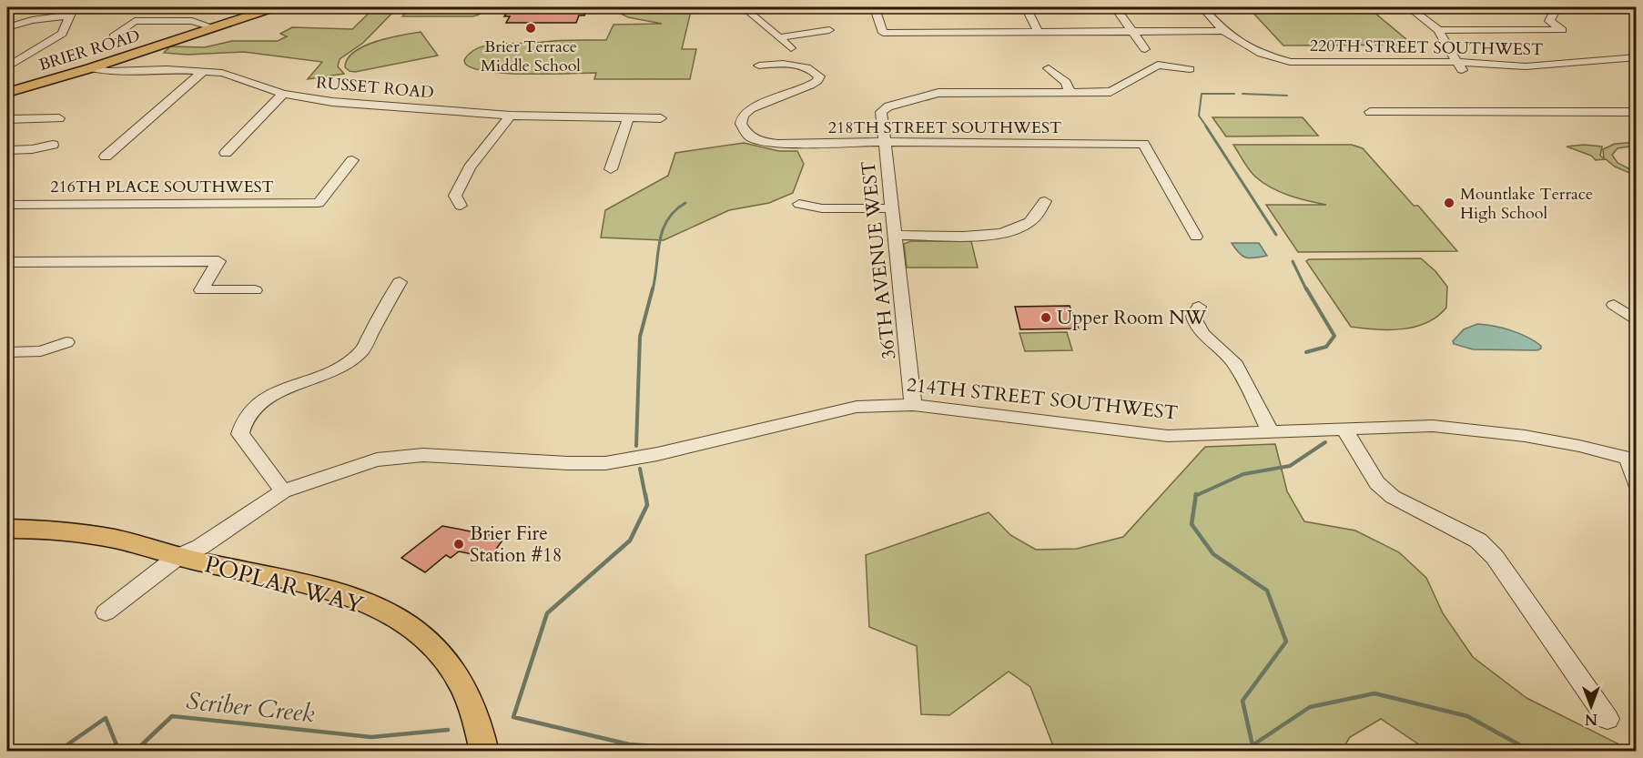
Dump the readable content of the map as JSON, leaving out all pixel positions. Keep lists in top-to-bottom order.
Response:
{
  "streets": {
    "main road": ["BRIER ROAD", "POPLAR WAY"],
    "street": [
      "220TH STREET SOUTHWEST",
      "RUSSET ROAD",
      "218TH STREET SOUTHWEST",
      "216TH PLACE SOUTHWEST",
      "36TH AVENUE WEST",
      "214TH STREET SOUTHWEST"
    ]
  },
  "crossings": [
    ["BRIER ROAD", "RUSSET ROAD"],
    ["218TH STREET SOUTHWEST", "36TH AVENUE WEST"],
    ["36TH AVENUE WEST", "214TH STREET SOUTHWEST"],
    ["214TH STREET SOUTHWEST", "POPLAR WAY"]
  ],
  "water": ["Scriber Creek"],
  "places": [
    "Brier Terrace Middle School",
    "Mountlake Terrace High School",
    "Upper Room NW",
    "Brier Fire Station #18"
  ],
  "north": "bottom"
}
